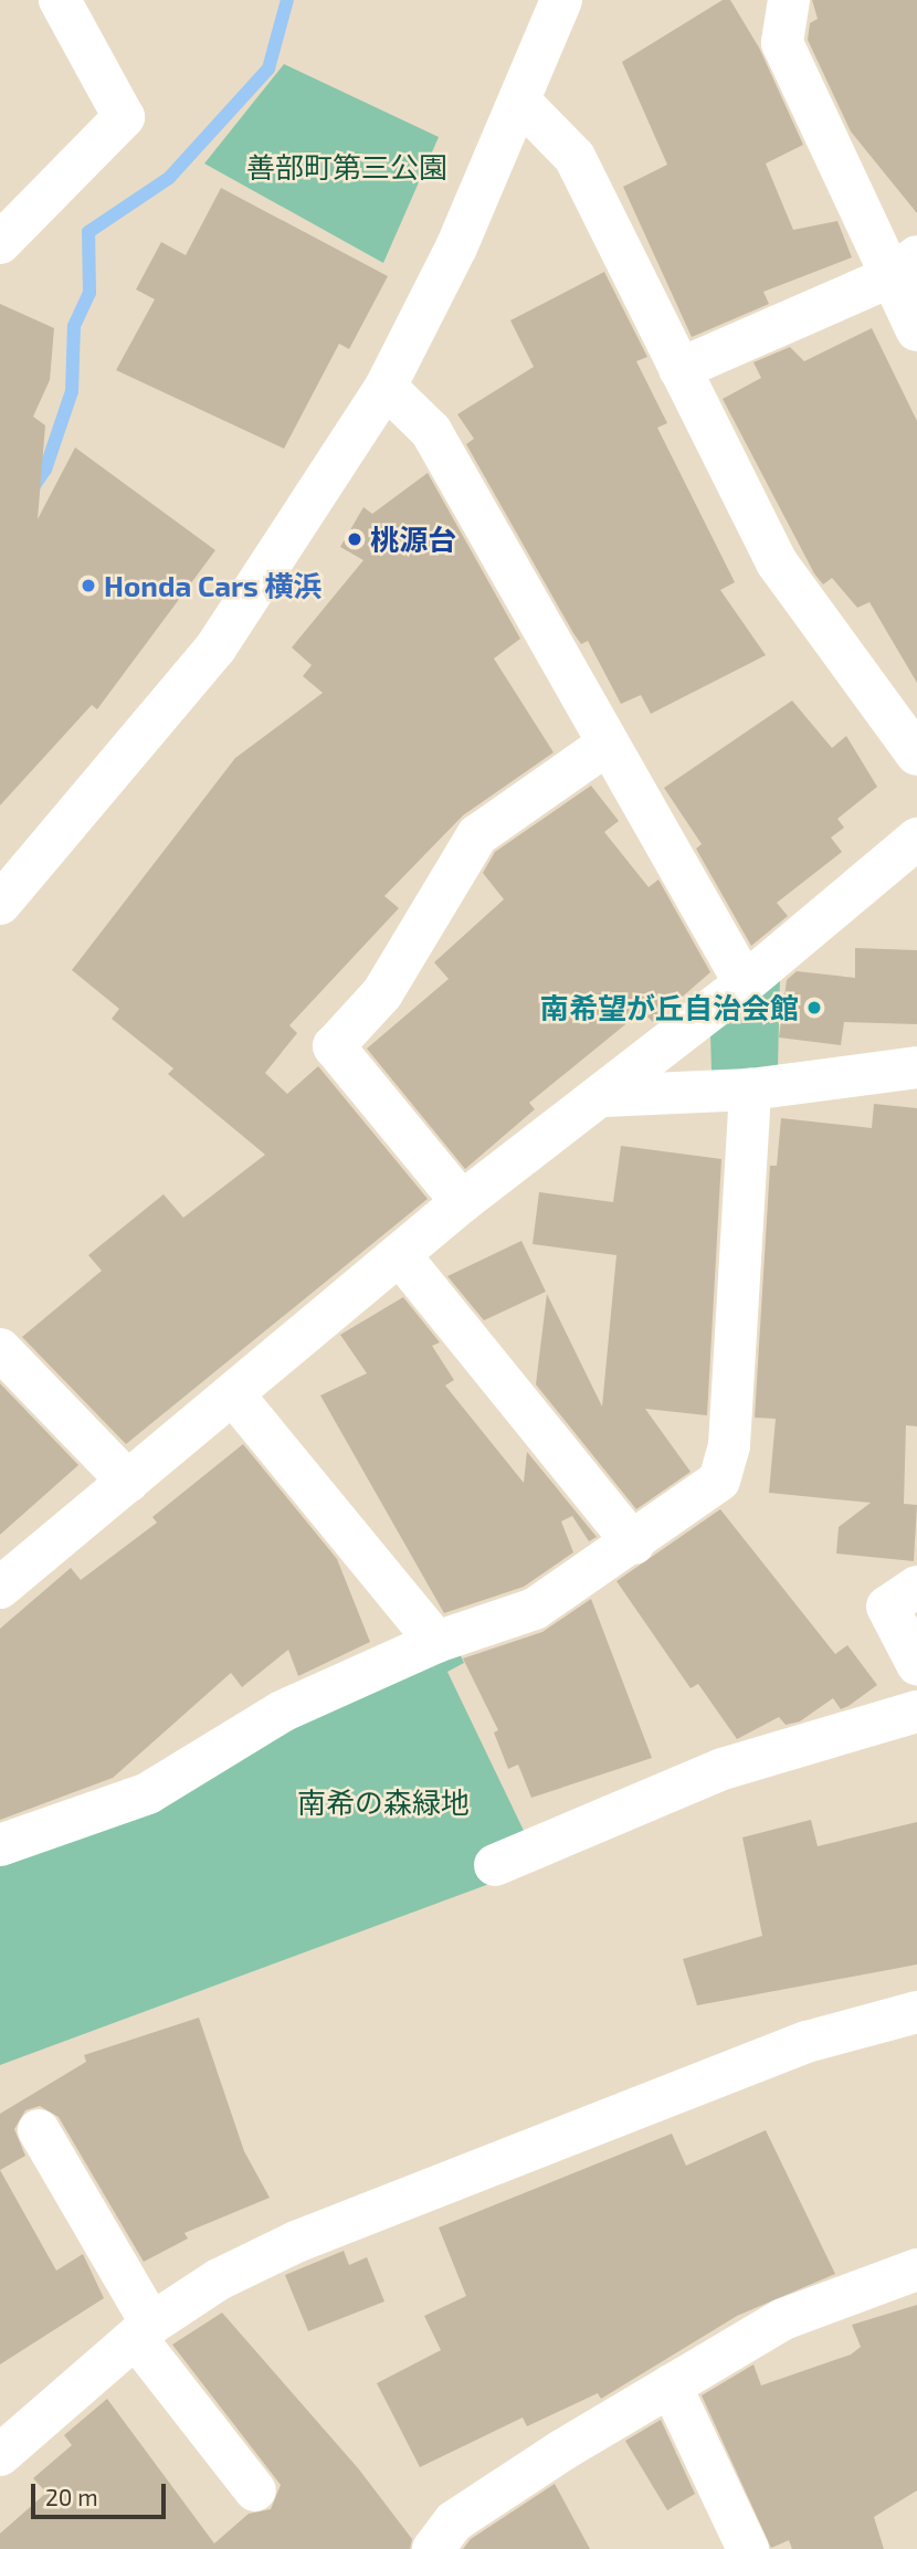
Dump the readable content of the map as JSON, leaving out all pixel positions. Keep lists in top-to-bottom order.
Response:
{
  "parks": ["善部町第三公園", "南希の森緑地"],
  "places": ["桃源台", "Honda Cars 横浜", "南希望が丘自治会館"],
  "scale_bar": "20 m"
}
